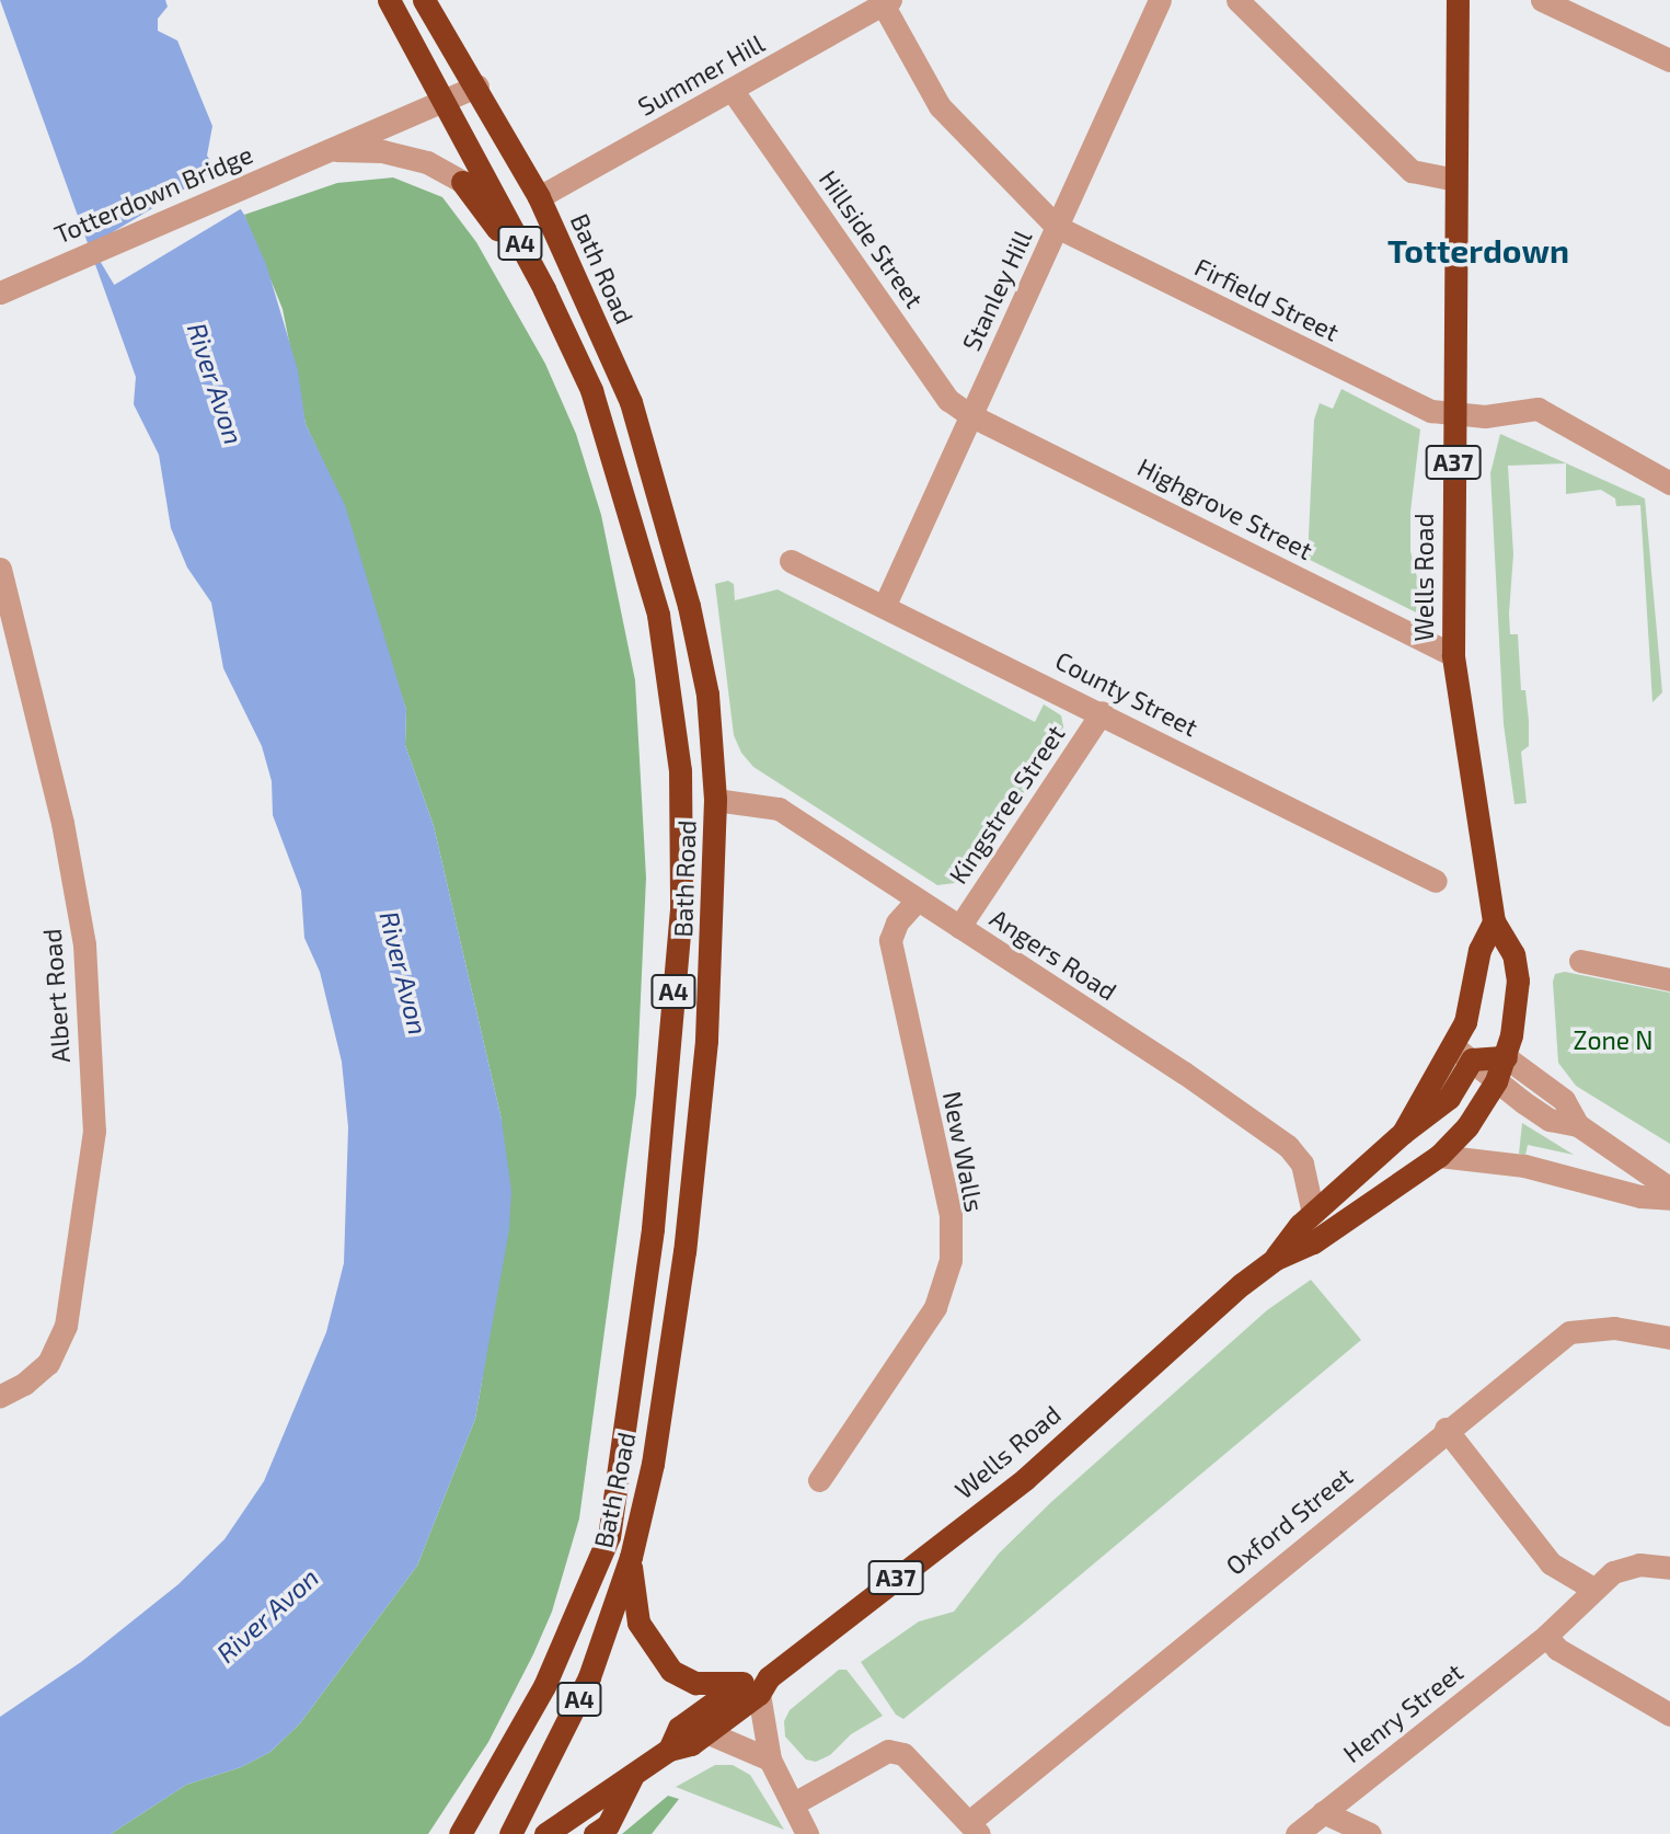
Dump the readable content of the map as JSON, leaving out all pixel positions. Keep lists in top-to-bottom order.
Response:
{
  "streets": {
    "highway": [
      "A4",
      "Bath Road",
      "A37",
      "Wells Road"
    ],
    "street": [
      "Summer Hill",
      "Totterdown Bridge",
      "Hillside Street",
      "Stanley Hill",
      "Firfield Street",
      "Highgrove Street",
      "County Street",
      "Kingstree Street",
      "Angers Road",
      "Albert Road",
      "New Walls",
      "Oxford Street",
      "Henry Street"
    ]
  },
  "crossings": [
    ["Summer Hill", "Hillside Street"],
    ["Summer Hill", "Bath Road"],
    ["Summer Hill", "Firfield Street"],
    ["Totterdown Bridge", "Bath Road"],
    ["Hillside Street", "Stanley Hill"],
    ["Hillside Street", "Highgrove Street"],
    ["Bath Road", "Angers Road"],
    ["Stanley Hill", "Firfield Street"],
    ["Stanley Hill", "Highgrove Street"],
    ["Stanley Hill", "County Street"],
    ["Firfield Street", "Wells Road"],
    ["A37", "Wells Road"],
    ["Highgrove Street", "Wells Road"],
    ["Wells Road", "Angers Road"],
    ["County Street", "Kingstree Street"],
    ["Kingstree Street", "Angers Road"],
    ["Angers Road", "New Walls"]
  ],
  "districts": ["Totterdown"],
  "water": ["River Avon"],
  "parks": ["Zone N"]
}
